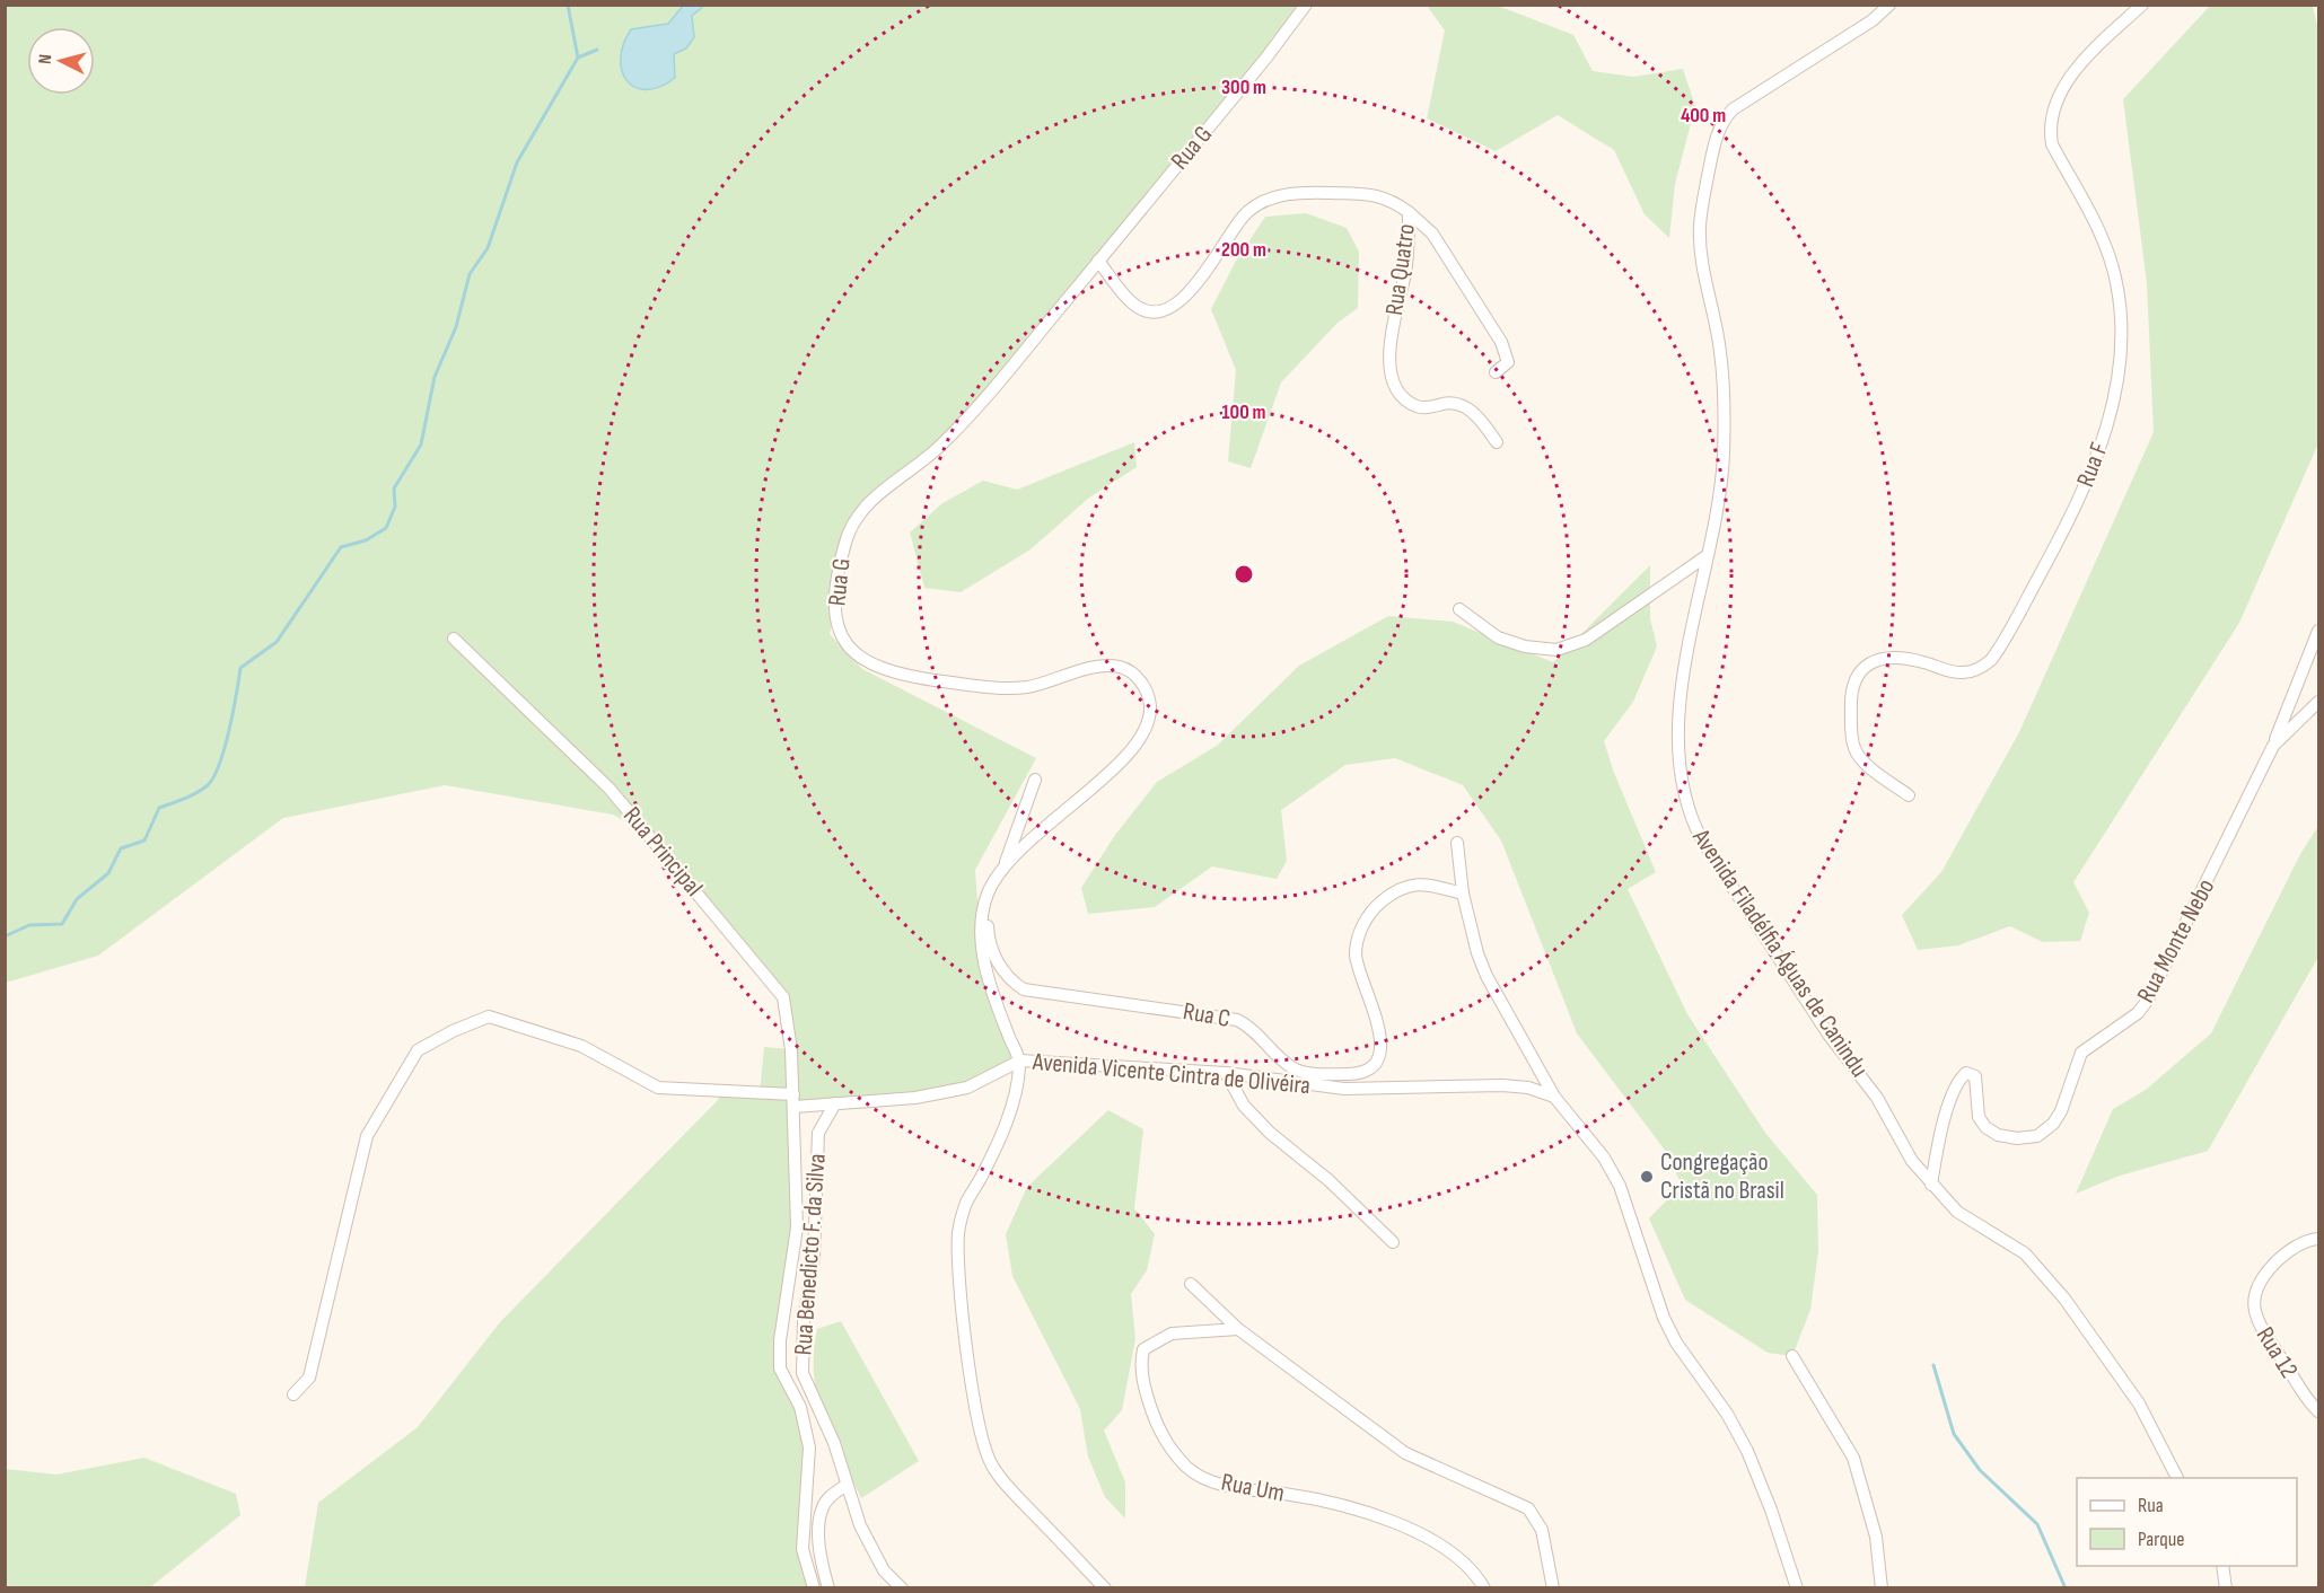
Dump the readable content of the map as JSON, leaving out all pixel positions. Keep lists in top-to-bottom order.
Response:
{
  "streets": {
    "street": [
      "Rua G",
      "Rua Quatro",
      "Rua F",
      "Rua Principal",
      "Rua Monte Nebo",
      "Avenida Filadélfia Águas de Canindu",
      "Rua C",
      "Avenida Vicente Cintra de Olivéira",
      "Rua Benedicto F. da Silva",
      "Rua 12",
      "Rua Um"
    ]
  },
  "crossings": [
    ["Rua G", "Rua Quatro"],
    ["Rua G", "Rua C"],
    ["Rua G", "Avenida Vicente Cintra de Olivéira"],
    ["Rua Principal", "Avenida Vicente Cintra de Olivéira"],
    ["Rua Monte Nebo", "Avenida Filadélfia Águas de Canindu"],
    ["Avenida Vicente Cintra de Olivéira", "Rua Benedicto F. da Silva"]
  ],
  "places": ["Congregação Cristã no Brasil"],
  "legend": ["Rua", "Parque"],
  "north": "left",
  "rings": [
    "300 m",
    "400 m",
    "200 m",
    "100 m"
  ]
}
